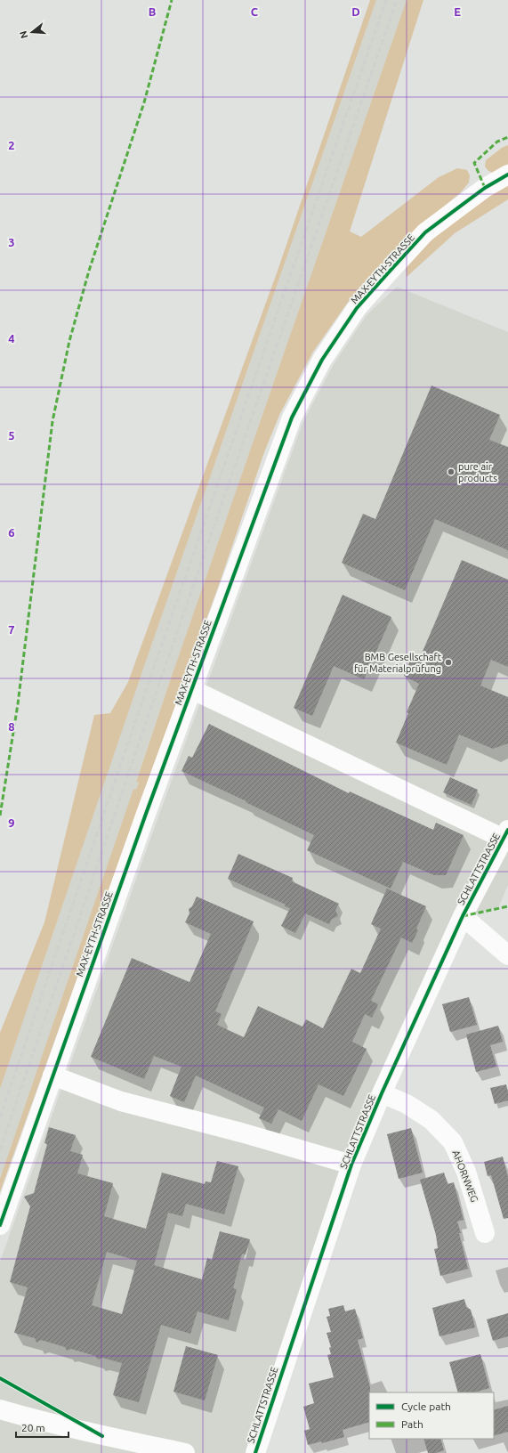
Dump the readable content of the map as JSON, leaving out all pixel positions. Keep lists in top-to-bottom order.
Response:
{
  "streets": {
    "street": ["MAX-EYTH-STRASSE", "SCHLATTSTRASSE", "AHORNWEG"]
  },
  "crossings": [
    ["MAX-EYTH-STRASSE", "SCHLATTSTRASSE"],
    ["SCHLATTSTRASSE", "AHORNWEG"]
  ],
  "places": ["pure air products", "BMB Gesellschaft für Materialprüfung"],
  "legend": ["Cycle path", "Path"],
  "scale_bar": "20 m",
  "north": "left",
  "grid": {
    "columns": [
      "B",
      "C",
      "D",
      "E"
    ],
    "rows": [
      "2",
      "3",
      "4",
      "5",
      "6",
      "7",
      "8",
      "9"
    ]
  }
}
